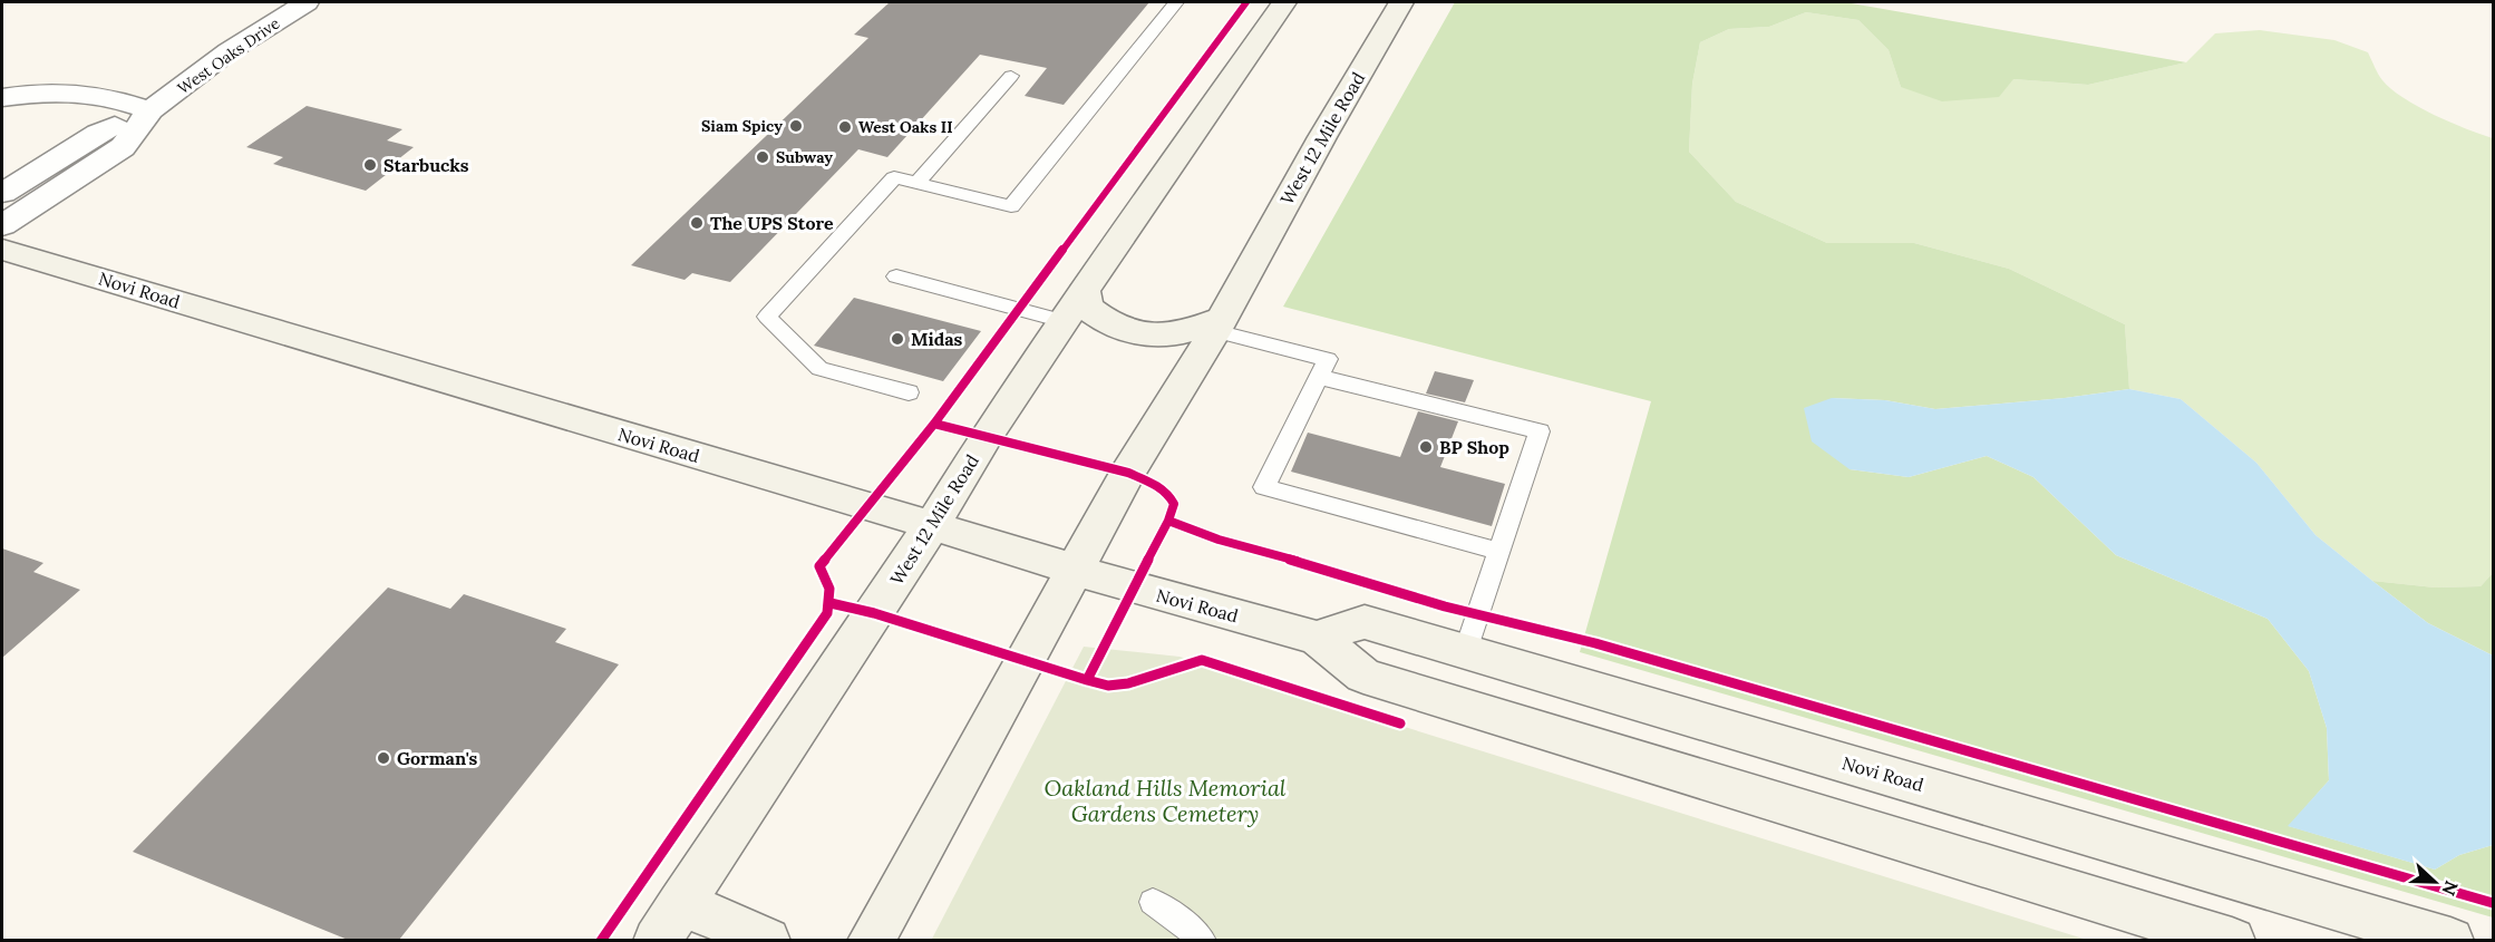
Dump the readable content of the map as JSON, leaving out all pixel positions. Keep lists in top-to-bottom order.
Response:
{
  "streets": {
    "main road": ["West 12 Mile Road", "Novi Road"],
    "street": ["West Oaks Drive"]
  },
  "crossings": [
    ["West 12 Mile Road", "Novi Road"]
  ],
  "parks": ["Oakland Hills Memorial Gardens Cemetery"],
  "places": [
    "Siam Spicy",
    "West Oaks II",
    "Subway",
    "Starbucks",
    "The UPS Store",
    "Midas",
    "BP Shop",
    "Gorman's"
  ],
  "north": "right"
}
